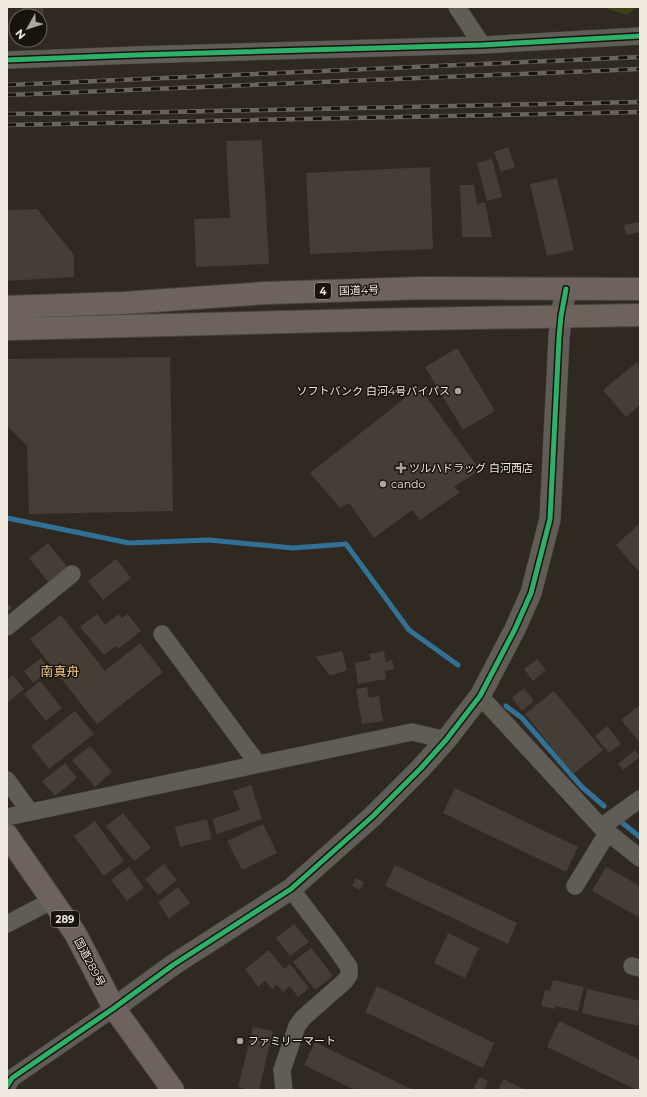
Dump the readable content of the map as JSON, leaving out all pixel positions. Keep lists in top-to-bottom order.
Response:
{
  "streets": {
    "highway": [
      "国道4号",
      "4",
      "289",
      "国道289号"
    ]
  },
  "districts": ["南真舟"],
  "places": {
    "other": ["ソフトバンク 白河4号バイパス", "cando", "ファミリーマート"],
    "health": ["ツルハドラッグ 白河西店"]
  },
  "north": "bottom left"
}
